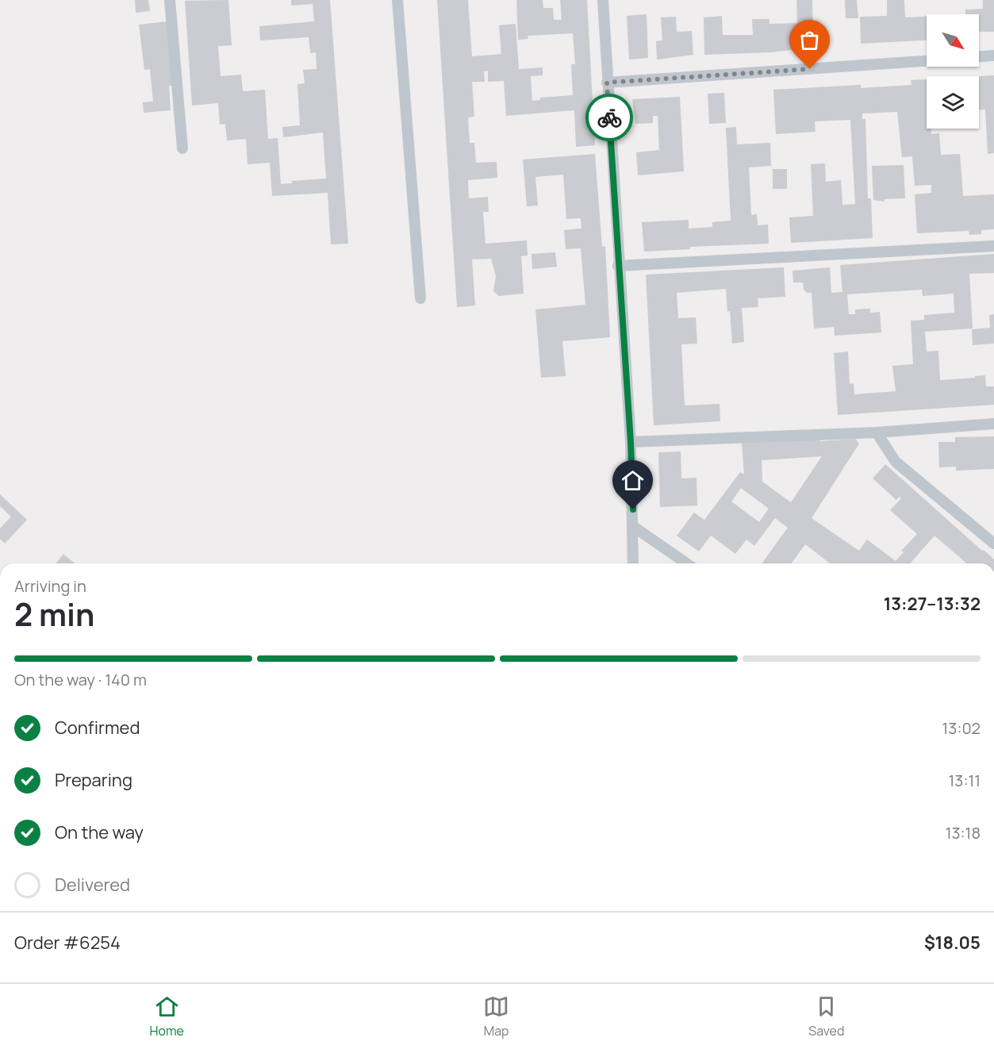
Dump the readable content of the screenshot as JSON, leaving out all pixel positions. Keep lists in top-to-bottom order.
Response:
{
  "north": "bottom right",
  "page": {
    "heading": ["2 min", "Arriving in", "13:27–13:32"],
    "panel": ["Order #6254", "$18.05"],
    "bar": "On the way · 140 m",
    "list": [
      ["Confirmed", "13:02"],
      ["Preparing", "13:11"],
      ["On the way", "13:18"],
      "Delivered"
    ],
    "tabs": ["Home", "Map", "Saved"]
  }
}
